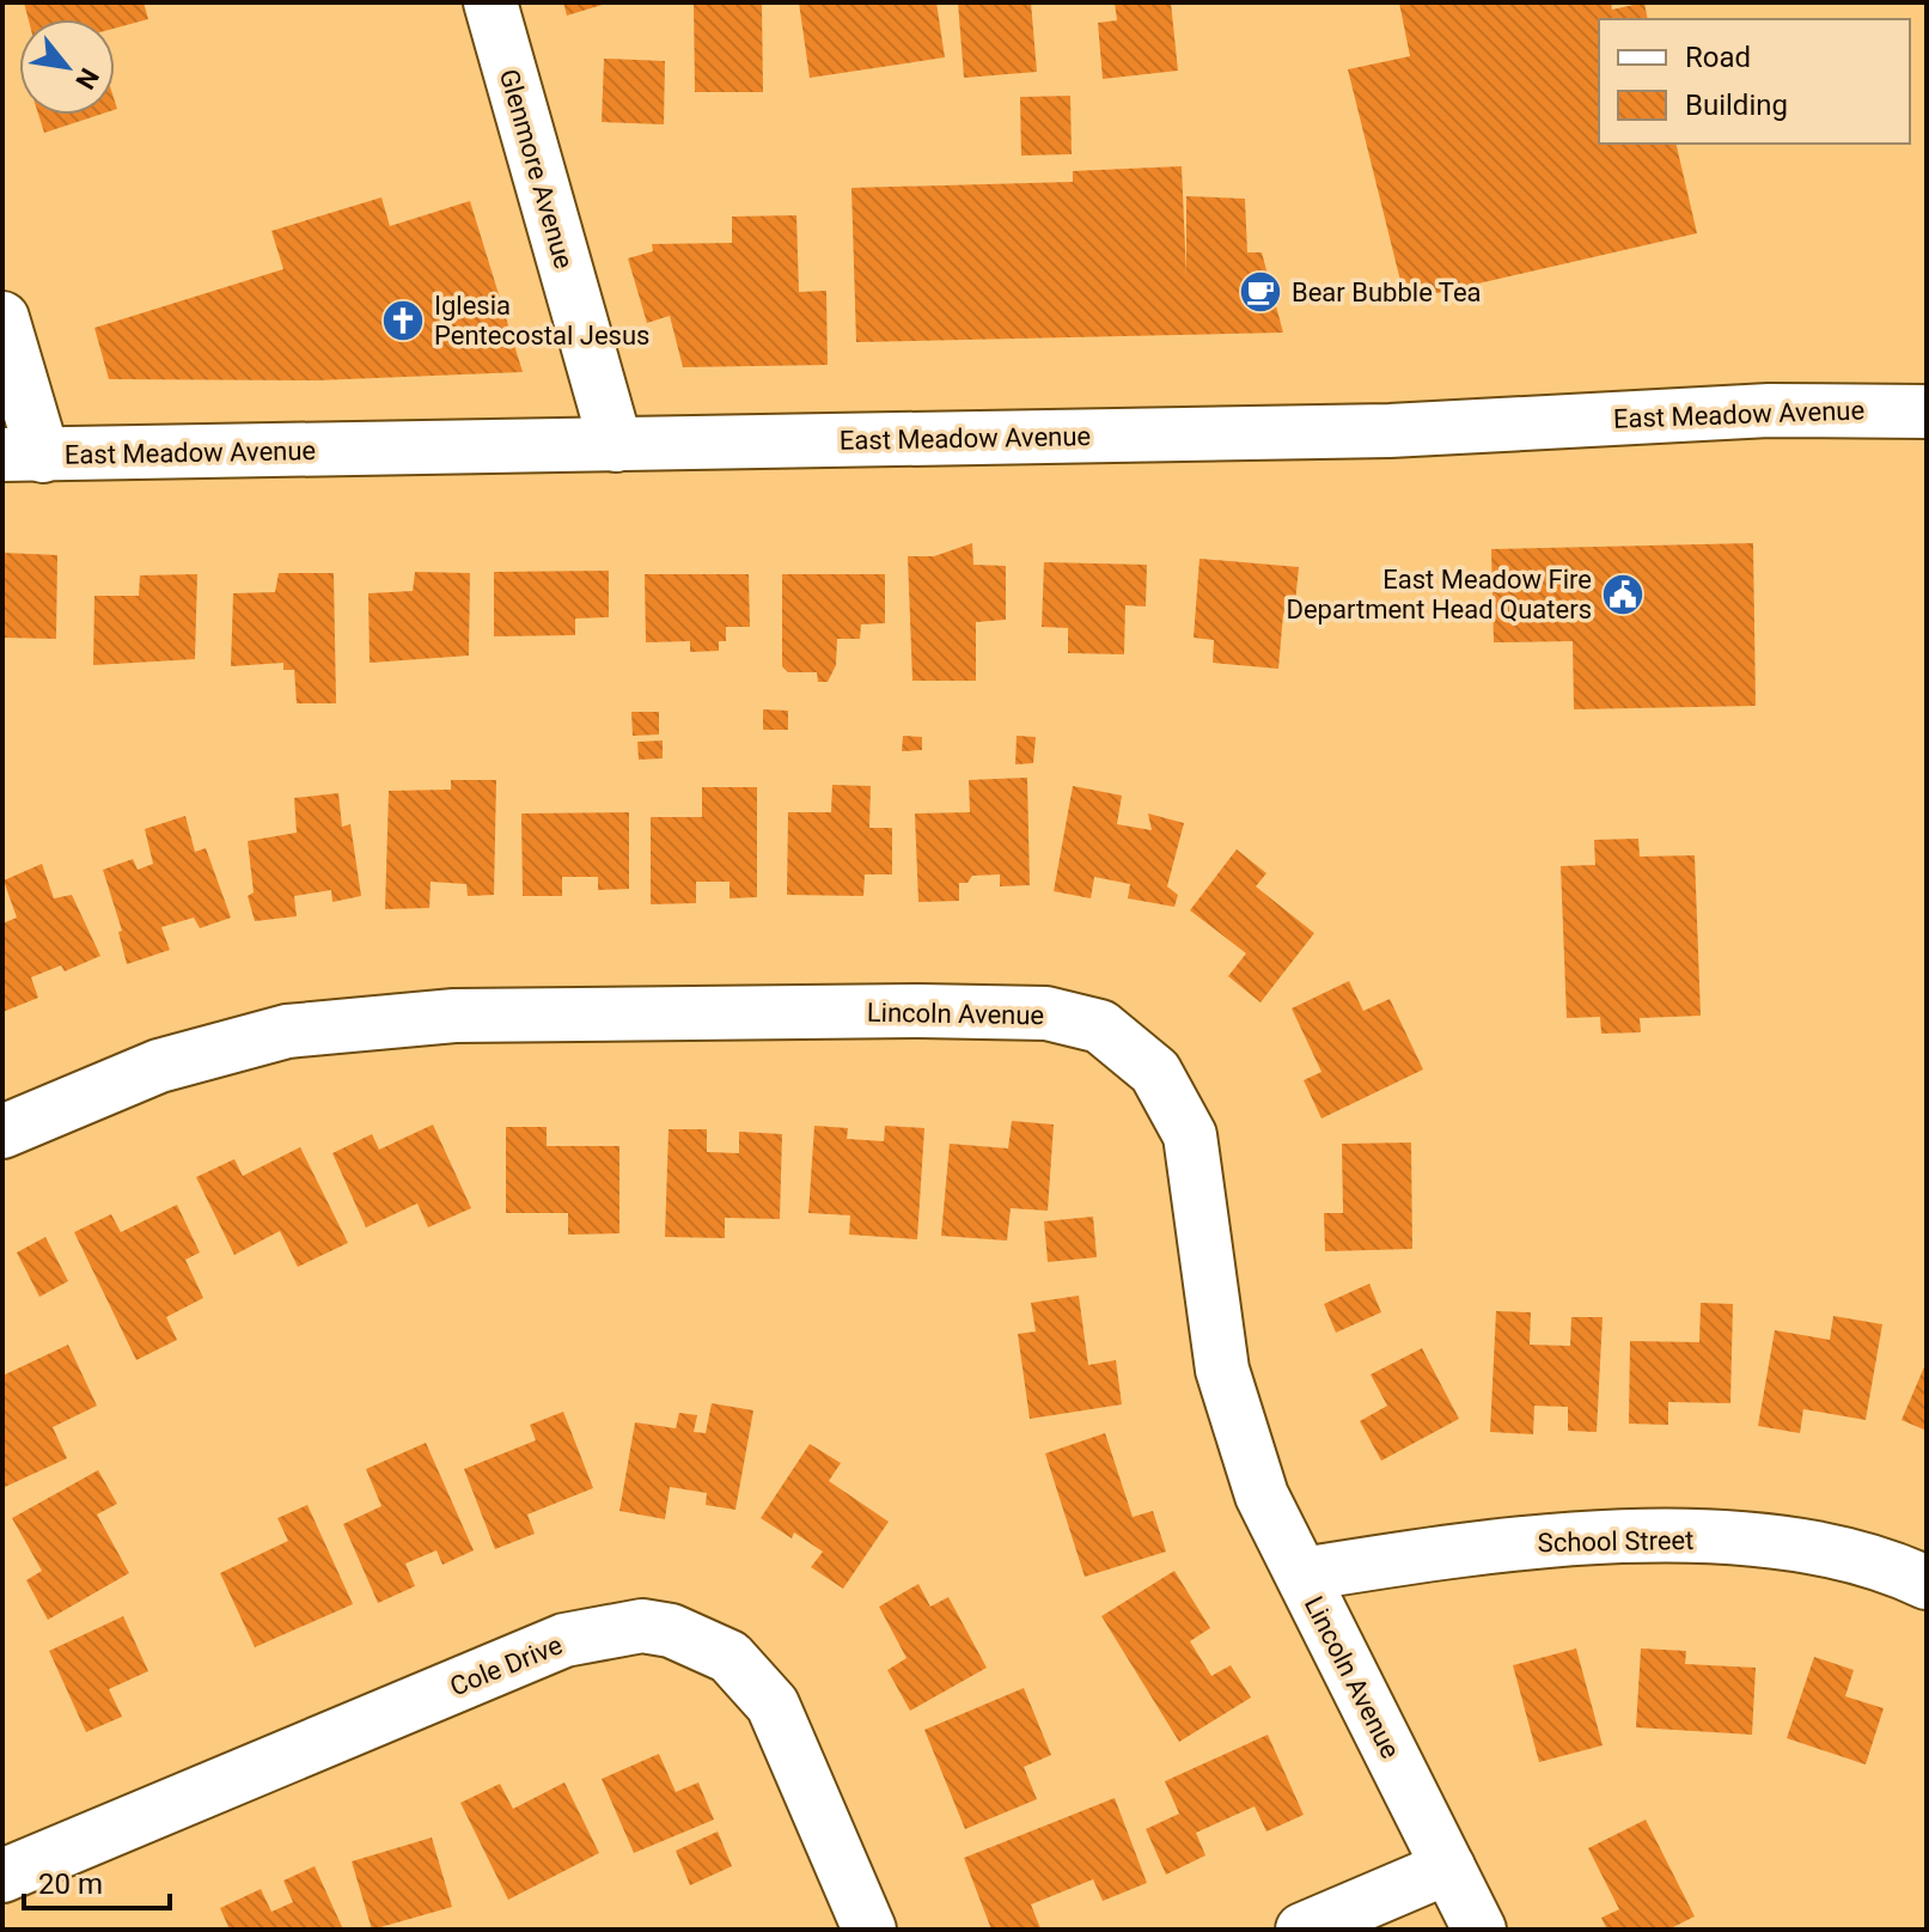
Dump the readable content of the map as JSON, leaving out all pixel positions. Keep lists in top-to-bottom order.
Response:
{
  "streets": {
    "street": [
      "Glenmore Avenue",
      "East Meadow Avenue",
      "Lincoln Avenue",
      "School Street",
      "Cole Drive"
    ]
  },
  "crossings": [
    ["Glenmore Avenue", "East Meadow Avenue"],
    ["Lincoln Avenue", "School Street"]
  ],
  "places": {
    "cafe": ["Bear Bubble Tea"],
    "church": ["Iglesia Pentecostal Jesus"],
    "public building": ["East Meadow Fire Department Head Quaters"]
  },
  "legend": ["Road", "Building"],
  "scale_bar": "20 m",
  "north": "bottom right"
}
